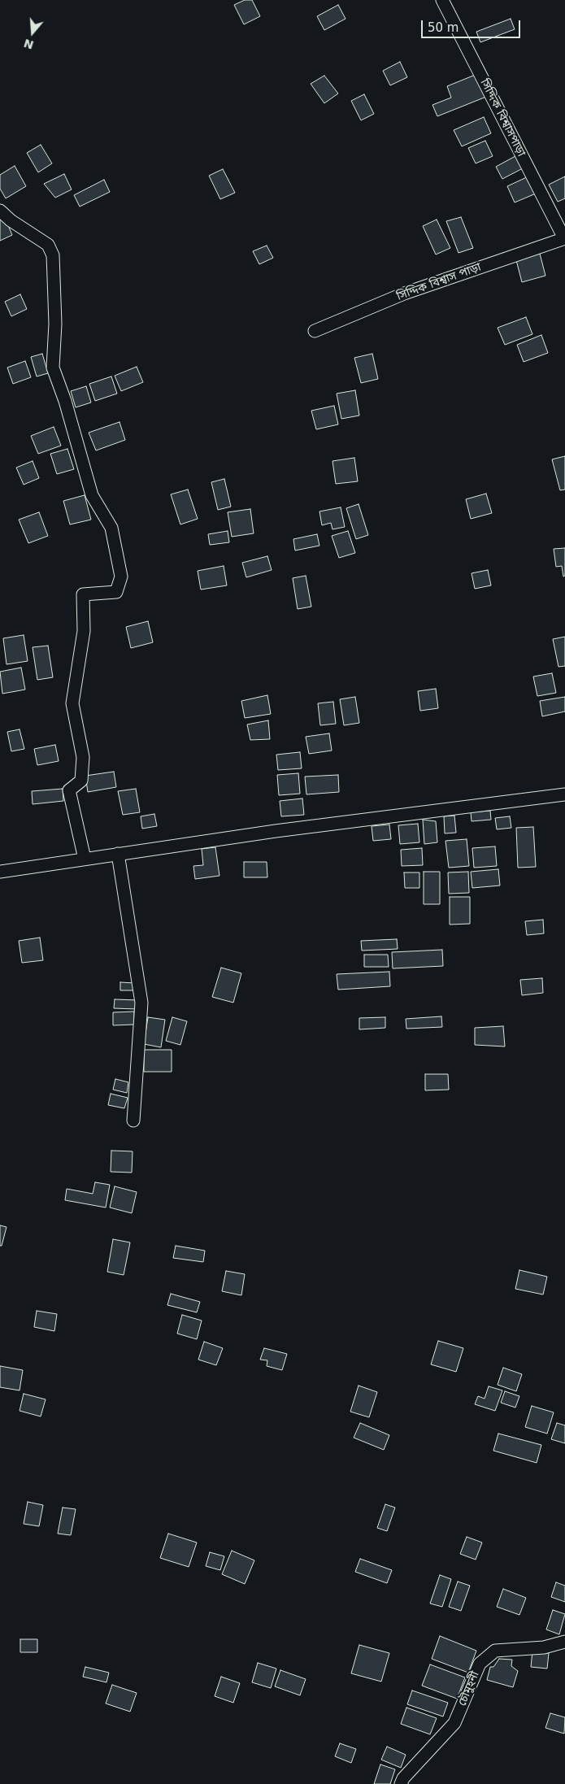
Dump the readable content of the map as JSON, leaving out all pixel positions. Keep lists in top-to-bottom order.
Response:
{
  "streets": {
    "street": ["সিদ্দিক বিশ্বাসপাড়া", "সিদ্দিক বিশ্বাস পাড়া", "চৌমুহনী"]
  },
  "crossings": [
    ["সিদ্দিক বিশ্বাসপাড়া", "সিদ্দিক বিশ্বাস পাড়া"]
  ],
  "scale_bar": "50 m",
  "north": "bottom"
}
